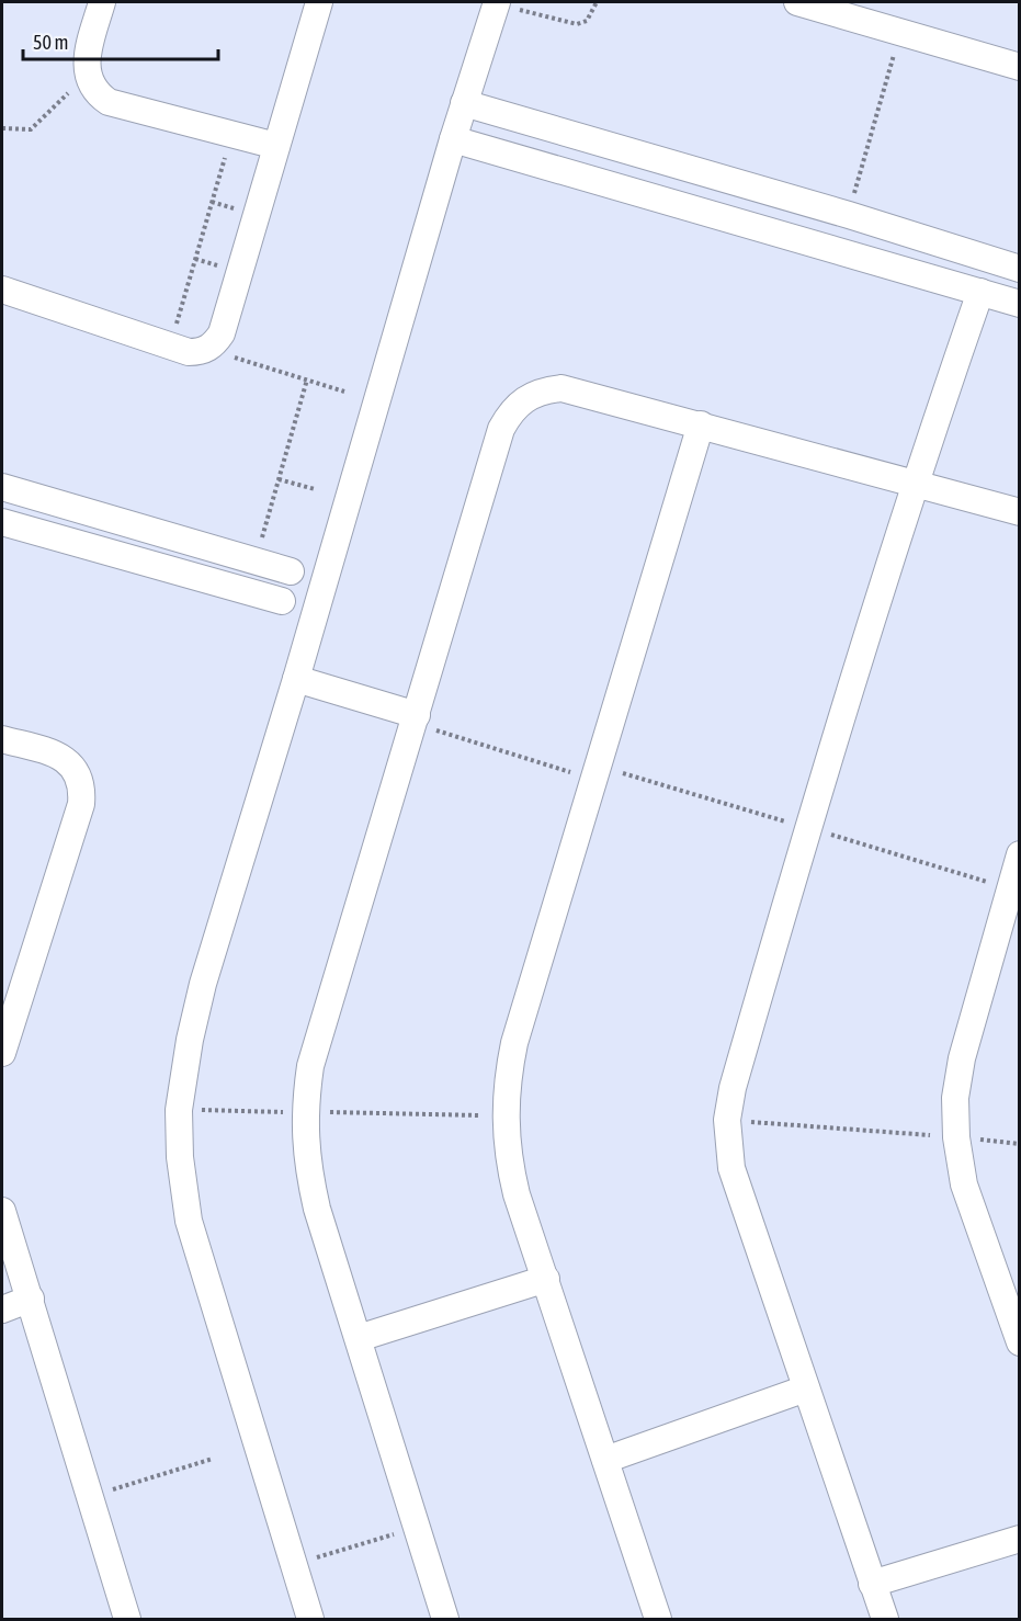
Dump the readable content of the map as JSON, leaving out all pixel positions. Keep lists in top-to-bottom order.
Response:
{
  "scale_bar": "50 m"
}
